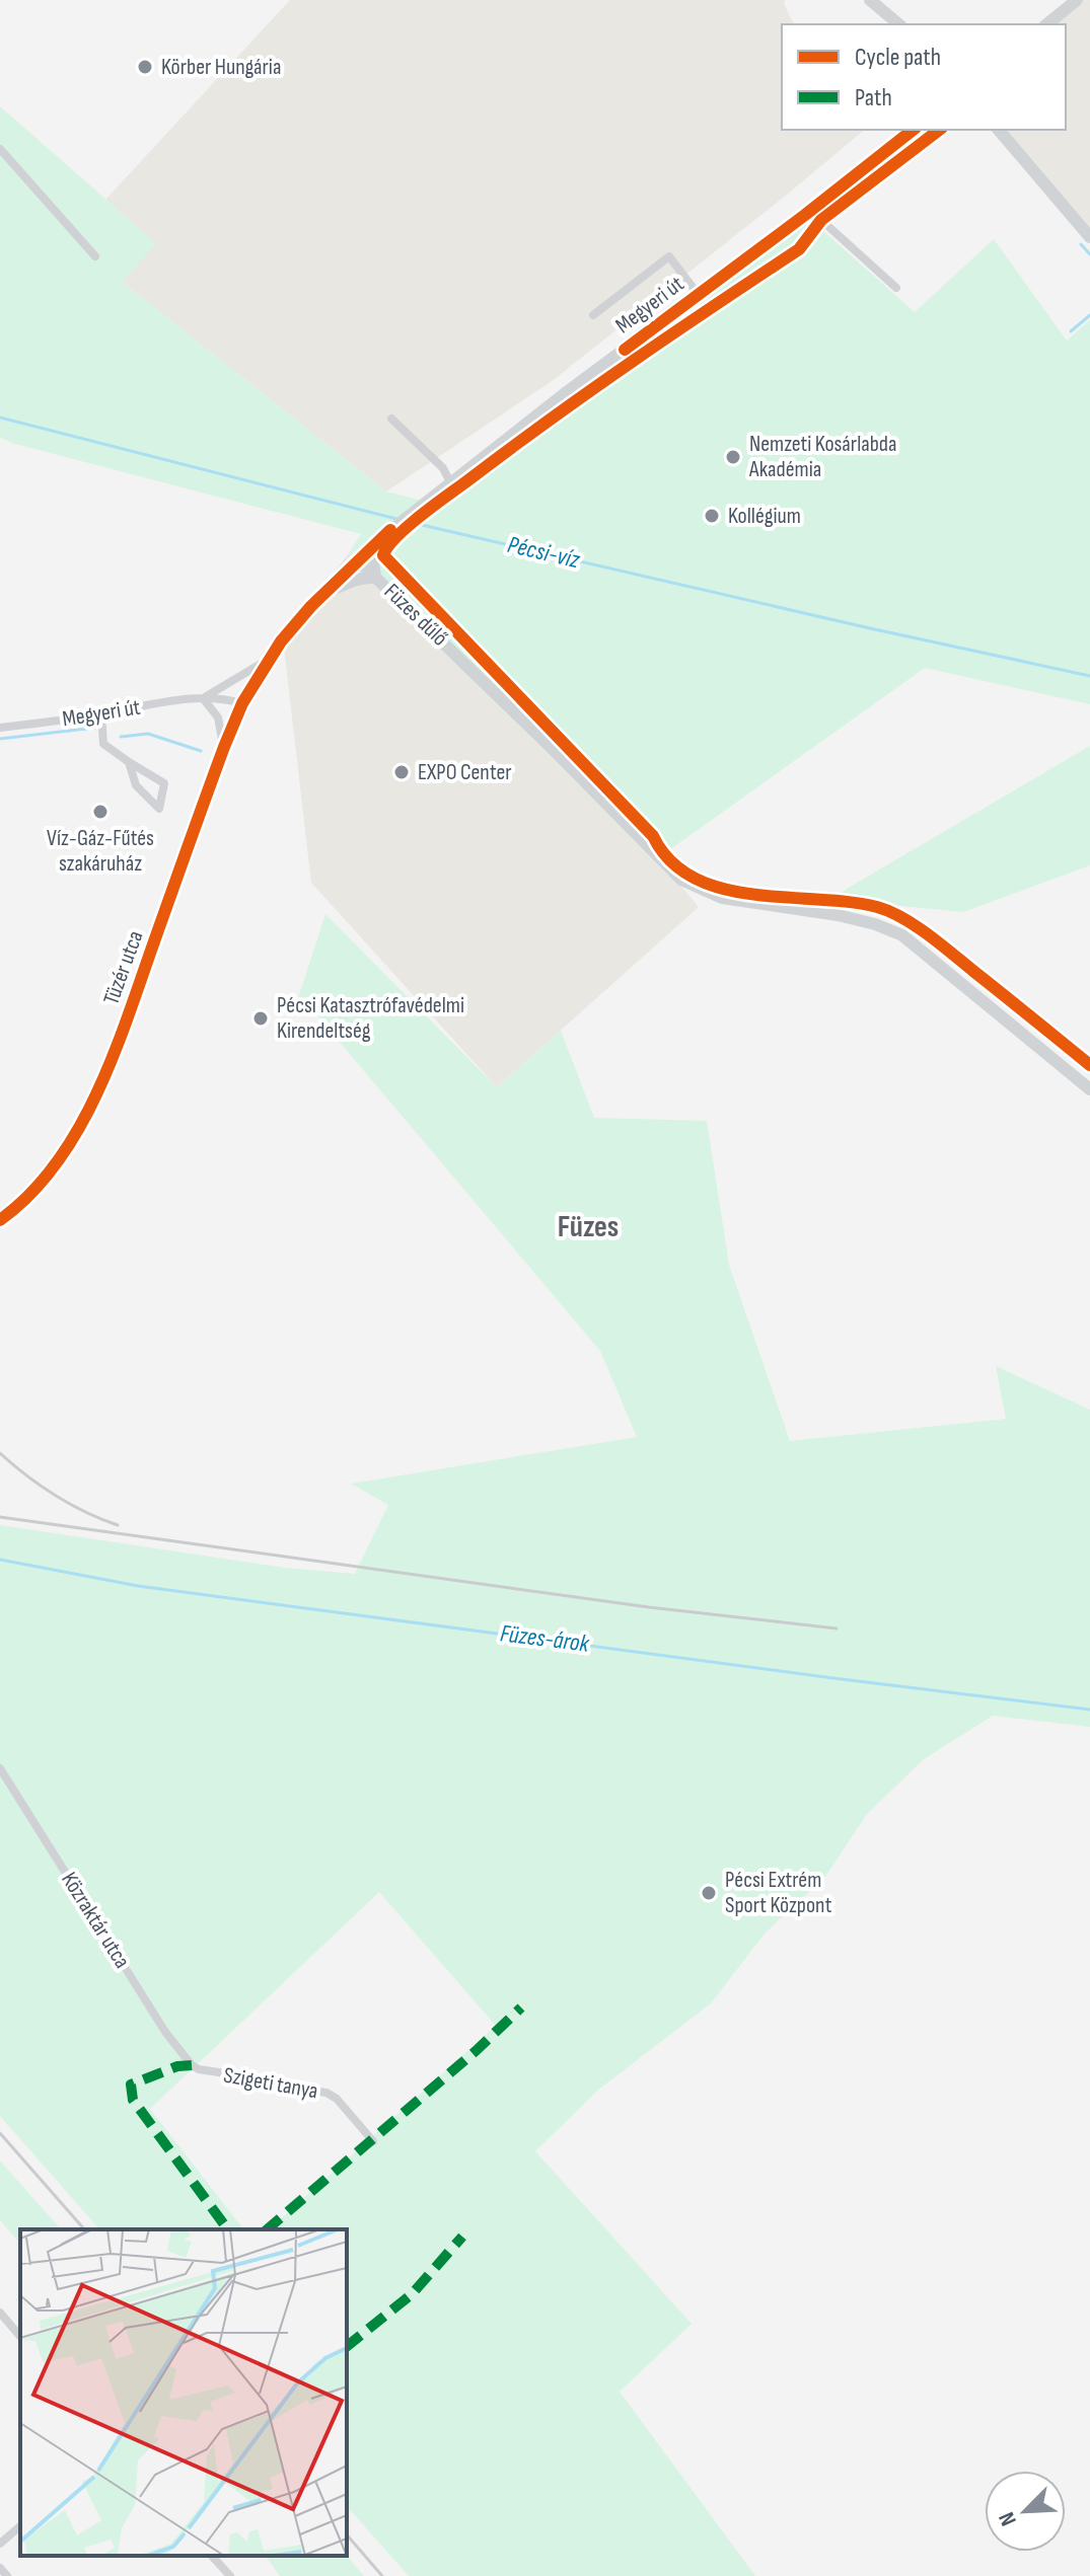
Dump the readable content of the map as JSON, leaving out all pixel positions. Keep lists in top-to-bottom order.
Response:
{
  "streets": {
    "street": [
      "Megyeri út",
      "Füzes dűlő",
      "Tüzér utca",
      "Közraktár utca",
      "Szigeti tanya"
    ]
  },
  "crossings": [
    ["Megyeri út", "Füzes dűlő"],
    ["Megyeri út", "Tüzér utca"],
    ["Közraktár utca", "Szigeti tanya"]
  ],
  "districts": ["Füzes"],
  "water": ["Pécsi-víz", "Füzes-árok"],
  "places": [
    "Körber Hungária",
    "Nemzeti Kosárlabda Akadémia",
    "Kollégium",
    "EXPO Center",
    "Víz-Gáz-Fűtés szakáruház",
    "Pécsi Katasztrófavédelmi Kirendeltség",
    "Pécsi Extrém Sport Központ"
  ],
  "legend": ["Cycle path", "Path"],
  "north": "bottom left"
}
